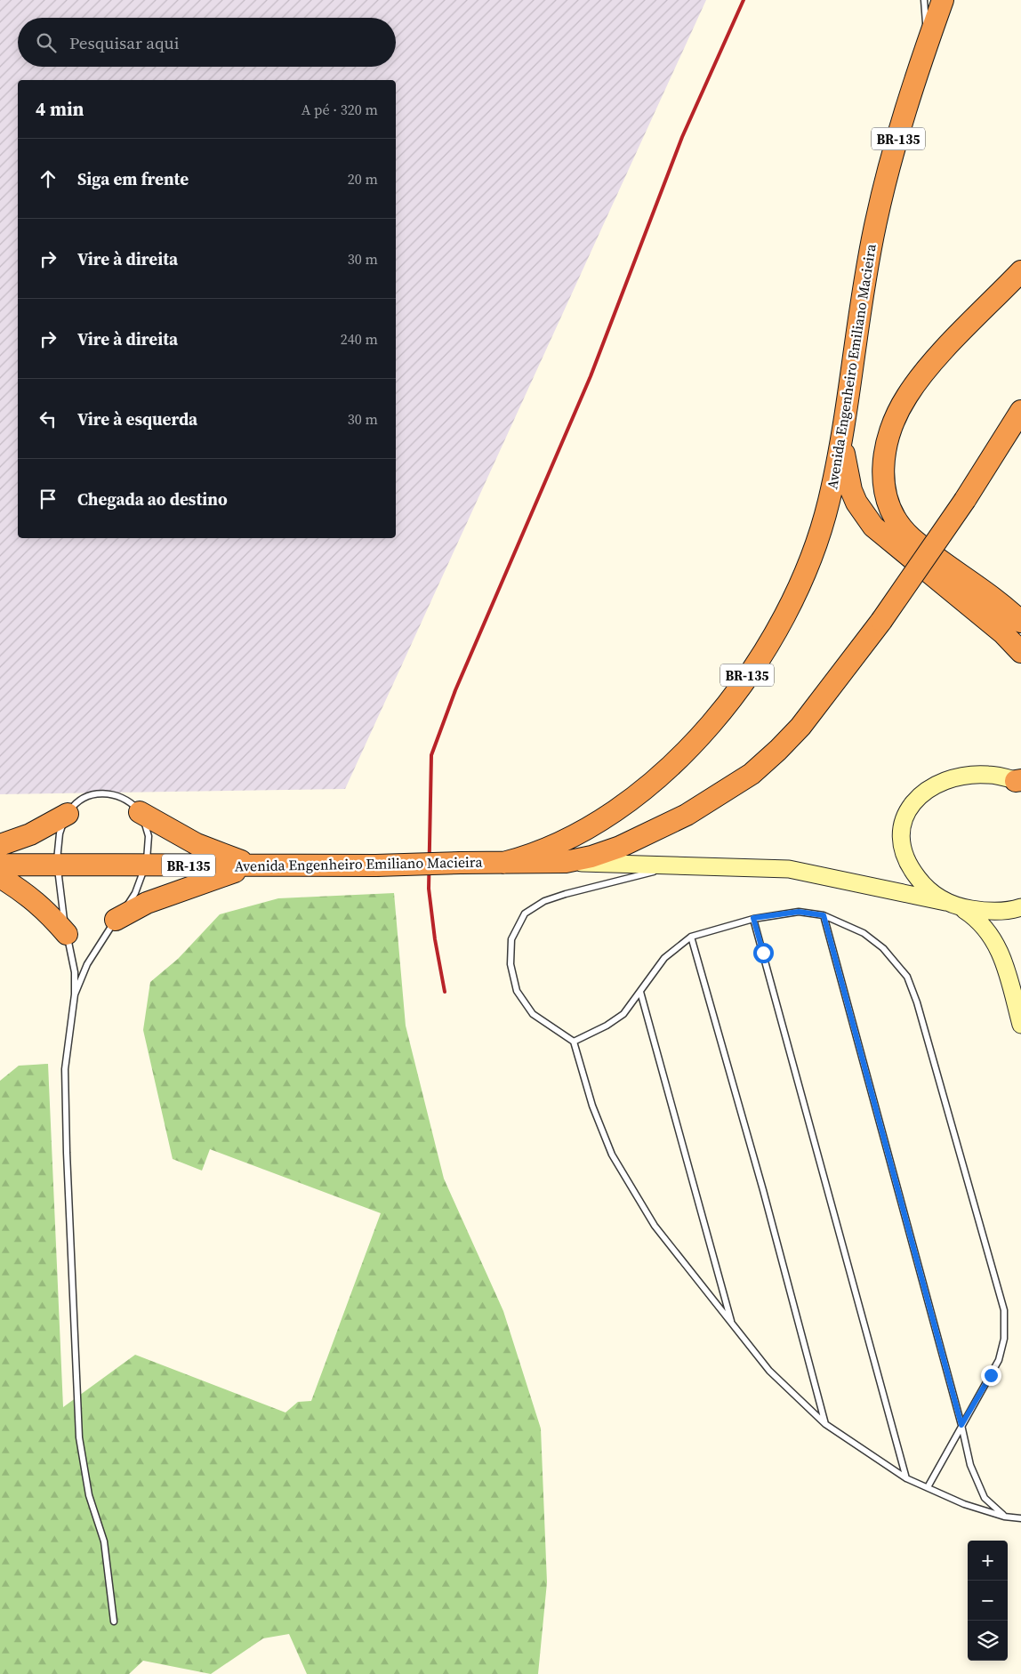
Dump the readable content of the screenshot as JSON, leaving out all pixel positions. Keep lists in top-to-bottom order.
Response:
{
  "streets": {
    "highway": ["BR-135", "Avenida Engenheiro Emiliano Macieira"]
  },
  "page": {
    "search": "Pesquisar aqui",
    "heading": ["4 min", "A pé · 320 m"],
    "list": [
      ["Siga em frente", "20 m"],
      ["Vire à direita", "30 m"],
      ["Vire à direita", "240 m"],
      ["Vire à esquerda", "30 m"],
      "Chegada ao destino"
    ],
    "map_buttons": ["+", "−"]
  }
}
